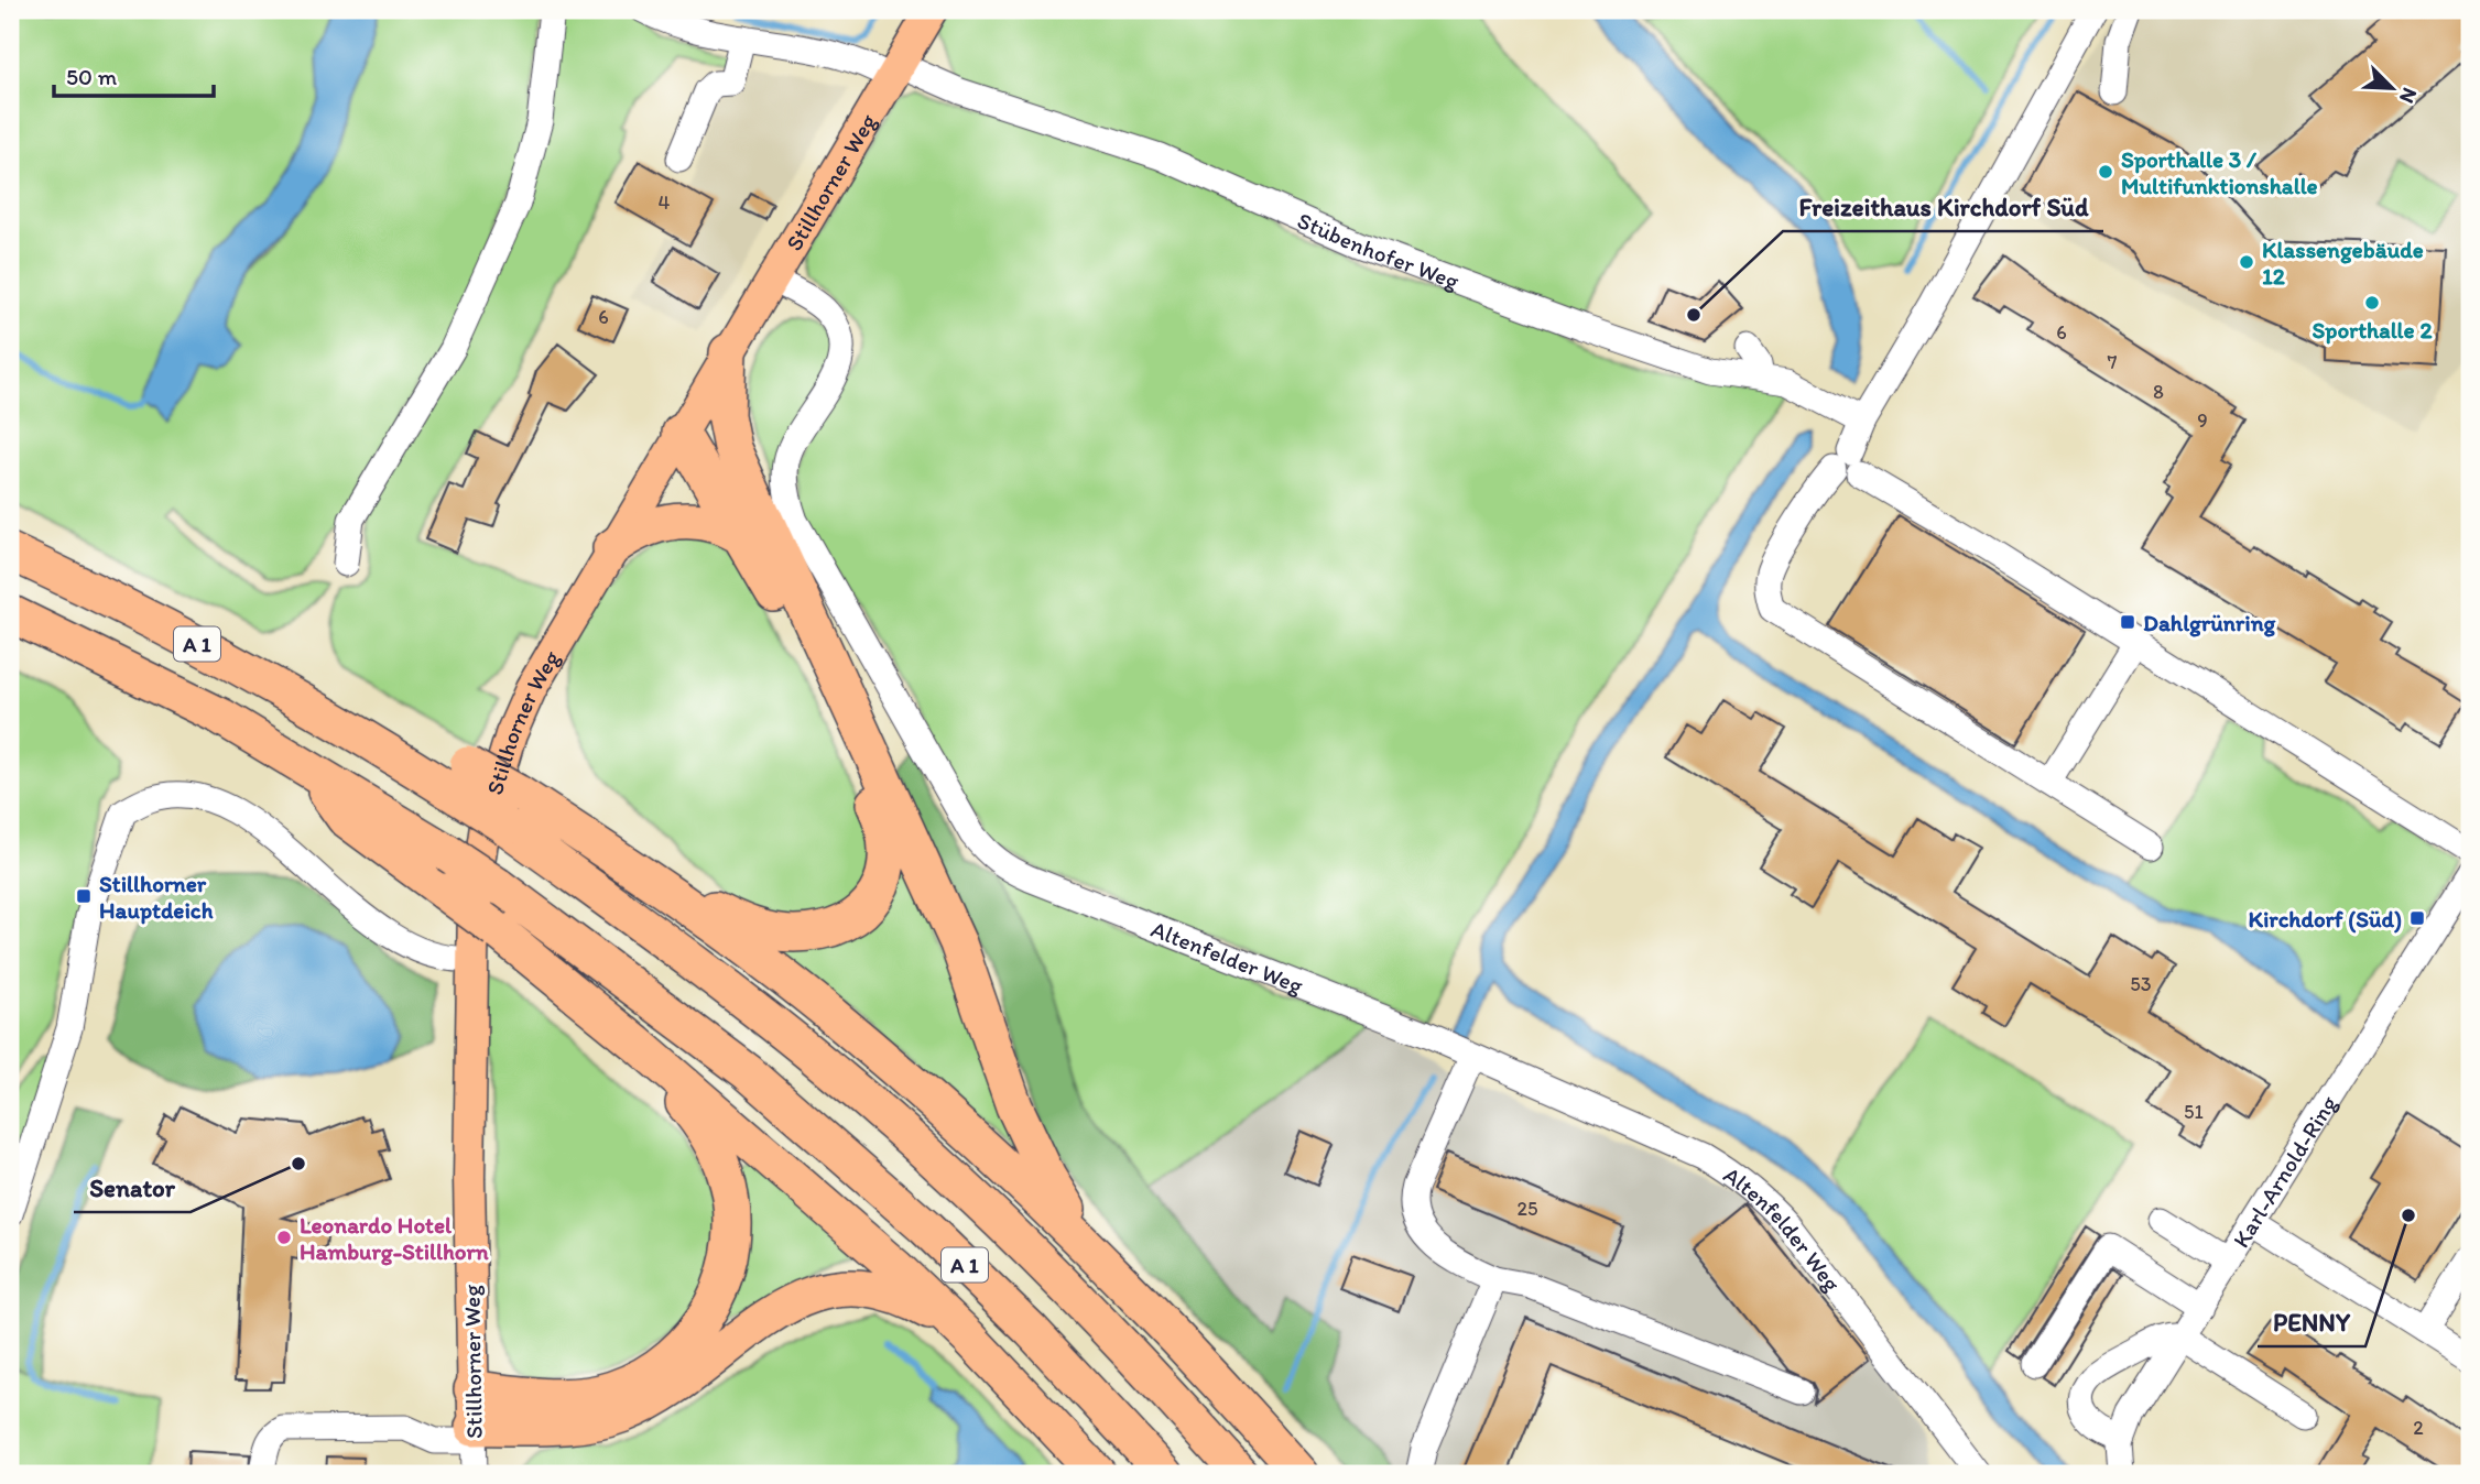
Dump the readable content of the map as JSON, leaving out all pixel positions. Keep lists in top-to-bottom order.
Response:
{
  "streets": {
    "highway": ["A 1"],
    "main road": ["Stillhorner Weg"],
    "street": ["Stübenhofer Weg", "Altenfelder Weg", "Karl-Arnold-Ring"]
  },
  "crossings": [
    ["Stillhorner Weg", "Stübenhofer Weg"],
    ["Stillhorner Weg", "Altenfelder Weg"]
  ],
  "places": {
    "other": [
      "Sporthalle 3 / Multifunktionshalle",
      "Klassengebäude 12",
      "Sporthalle 2",
      "Freizeithaus Kirchdorf Süd",
      "Senator",
      "PENNY",
      "Leonardo Hotel Hamburg-Stillhorn"
    ],
    "transit": ["Dahlgrünring", "Stillhorner Hauptdeich", "Kirchdorf (Süd)"]
  },
  "house_numbers": [
    "4",
    "6",
    "6",
    "7",
    "8",
    "9",
    "53",
    "51",
    "25",
    "2"
  ],
  "scale_bar": "50 m",
  "north": "bottom right"
}
